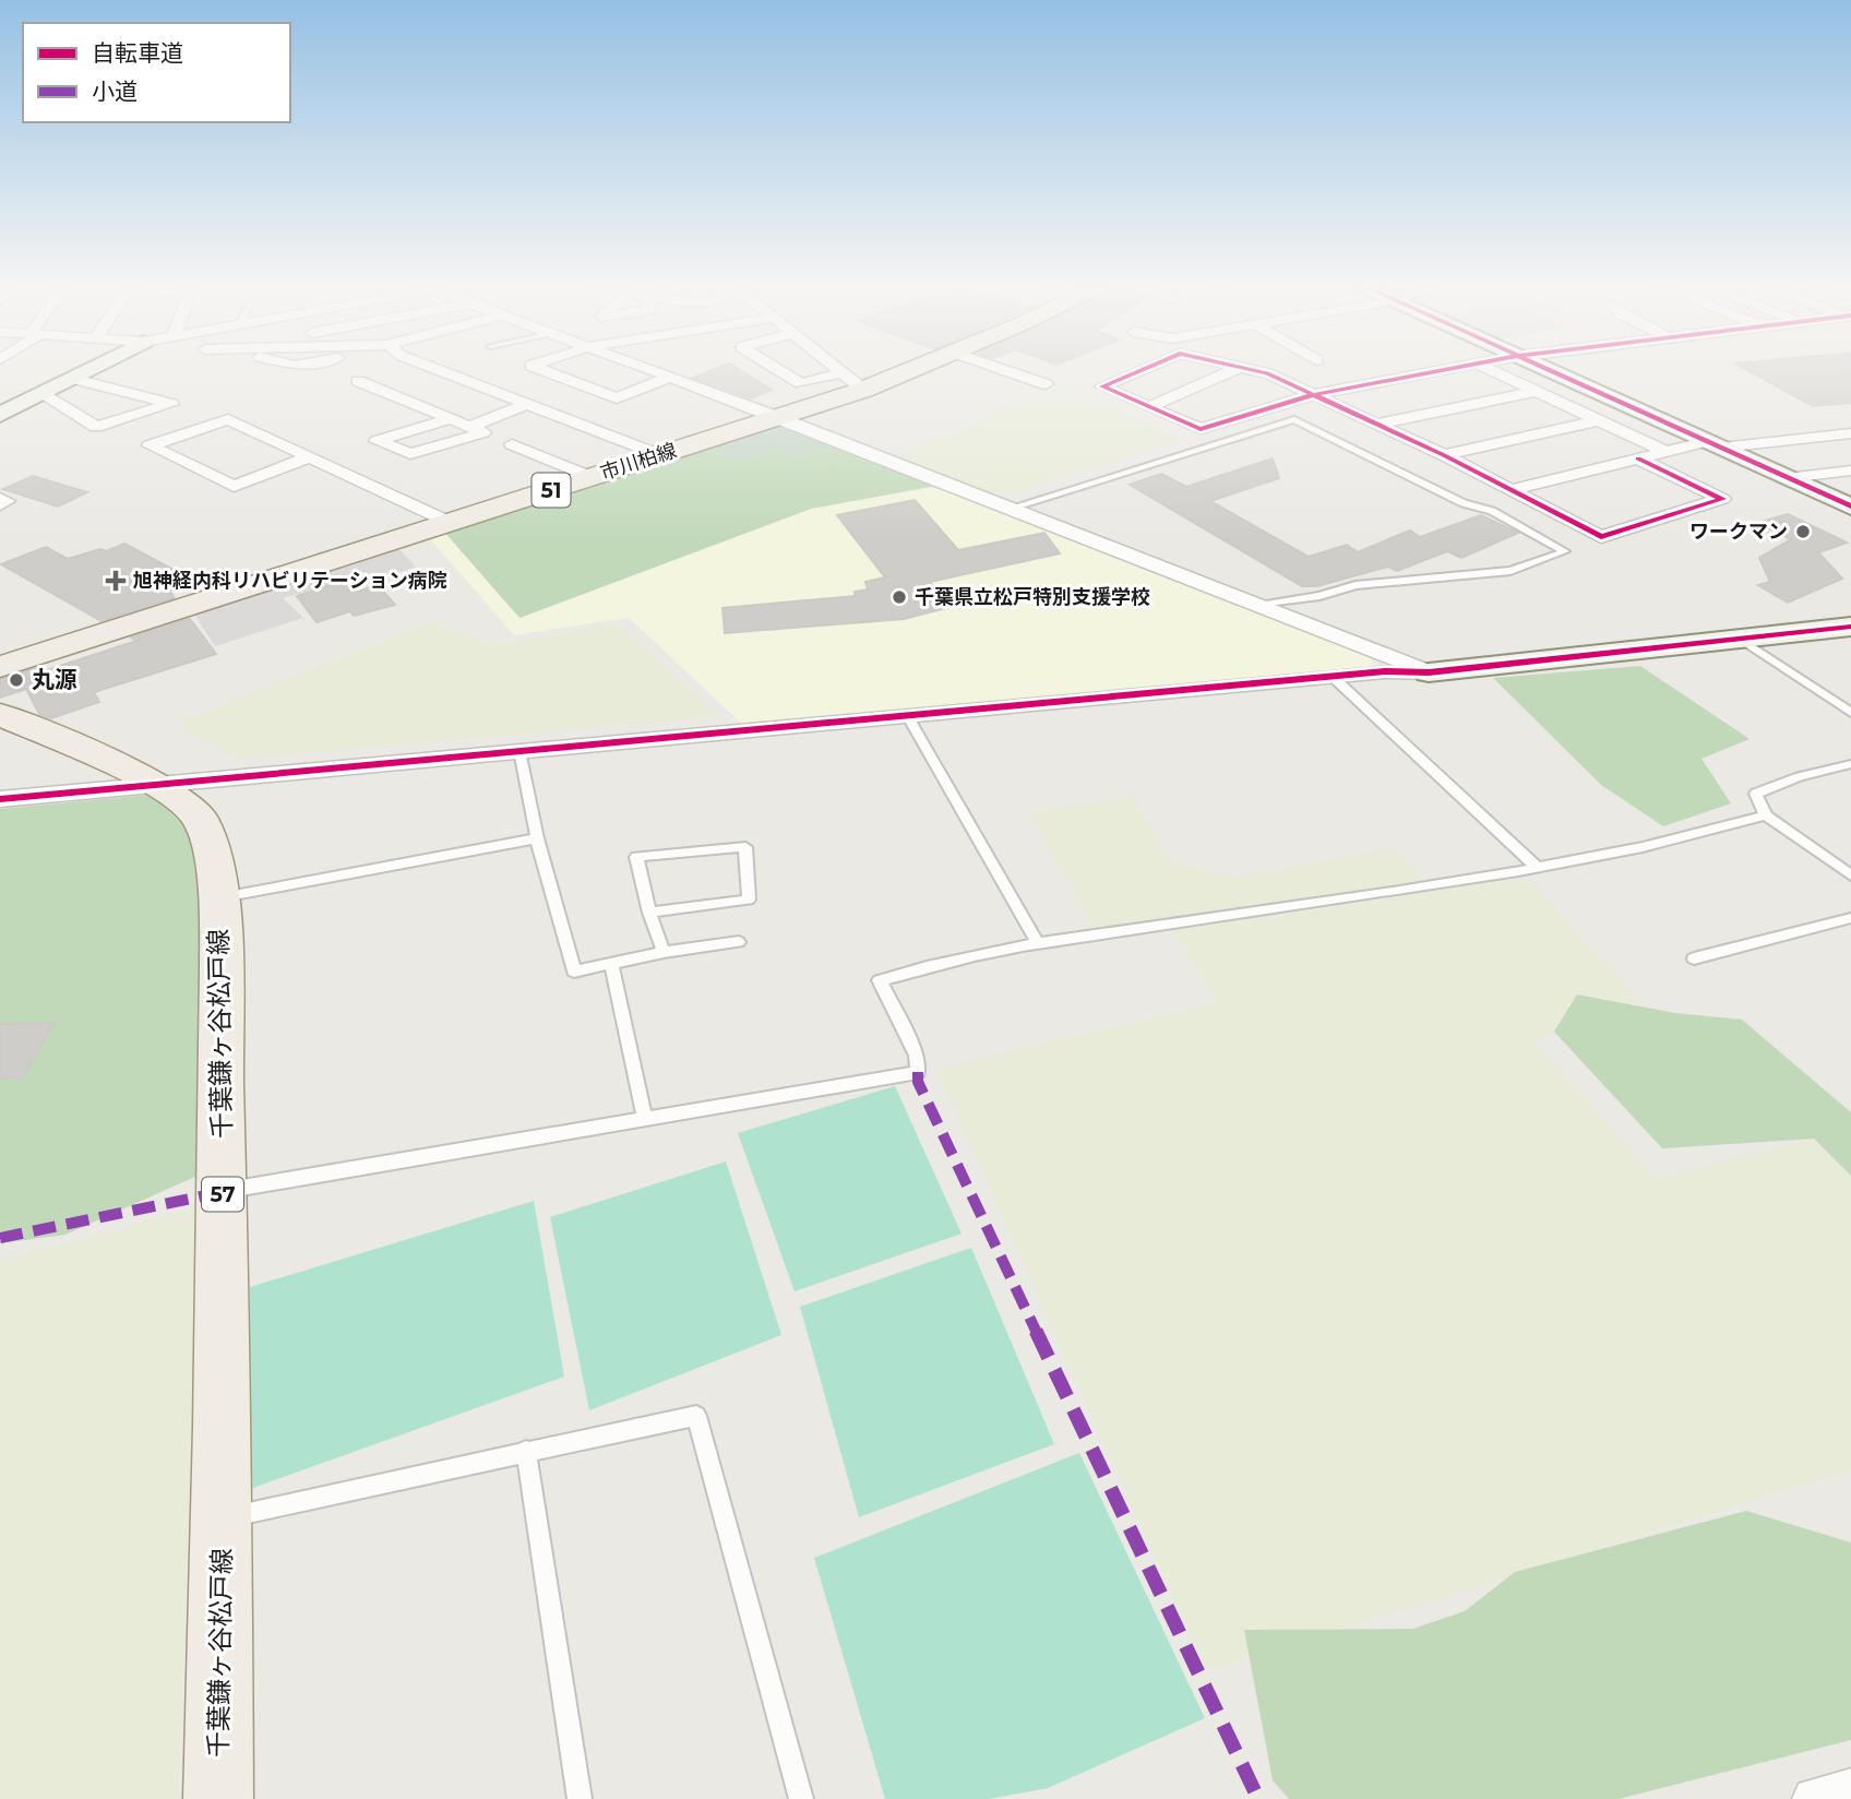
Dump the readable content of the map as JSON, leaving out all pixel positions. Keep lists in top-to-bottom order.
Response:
{
  "streets": {
    "main road": [
      "市川柏線",
      "51",
      "千葉鎌ヶ谷松戸線",
      "57"
    ]
  },
  "places": {
    "other": ["ワークマン", "千葉県立松戸特別支援学校", "丸源"],
    "health": ["旭神経内科リハビリテーション病院"]
  },
  "legend": ["自転車道", "小道"]
}
